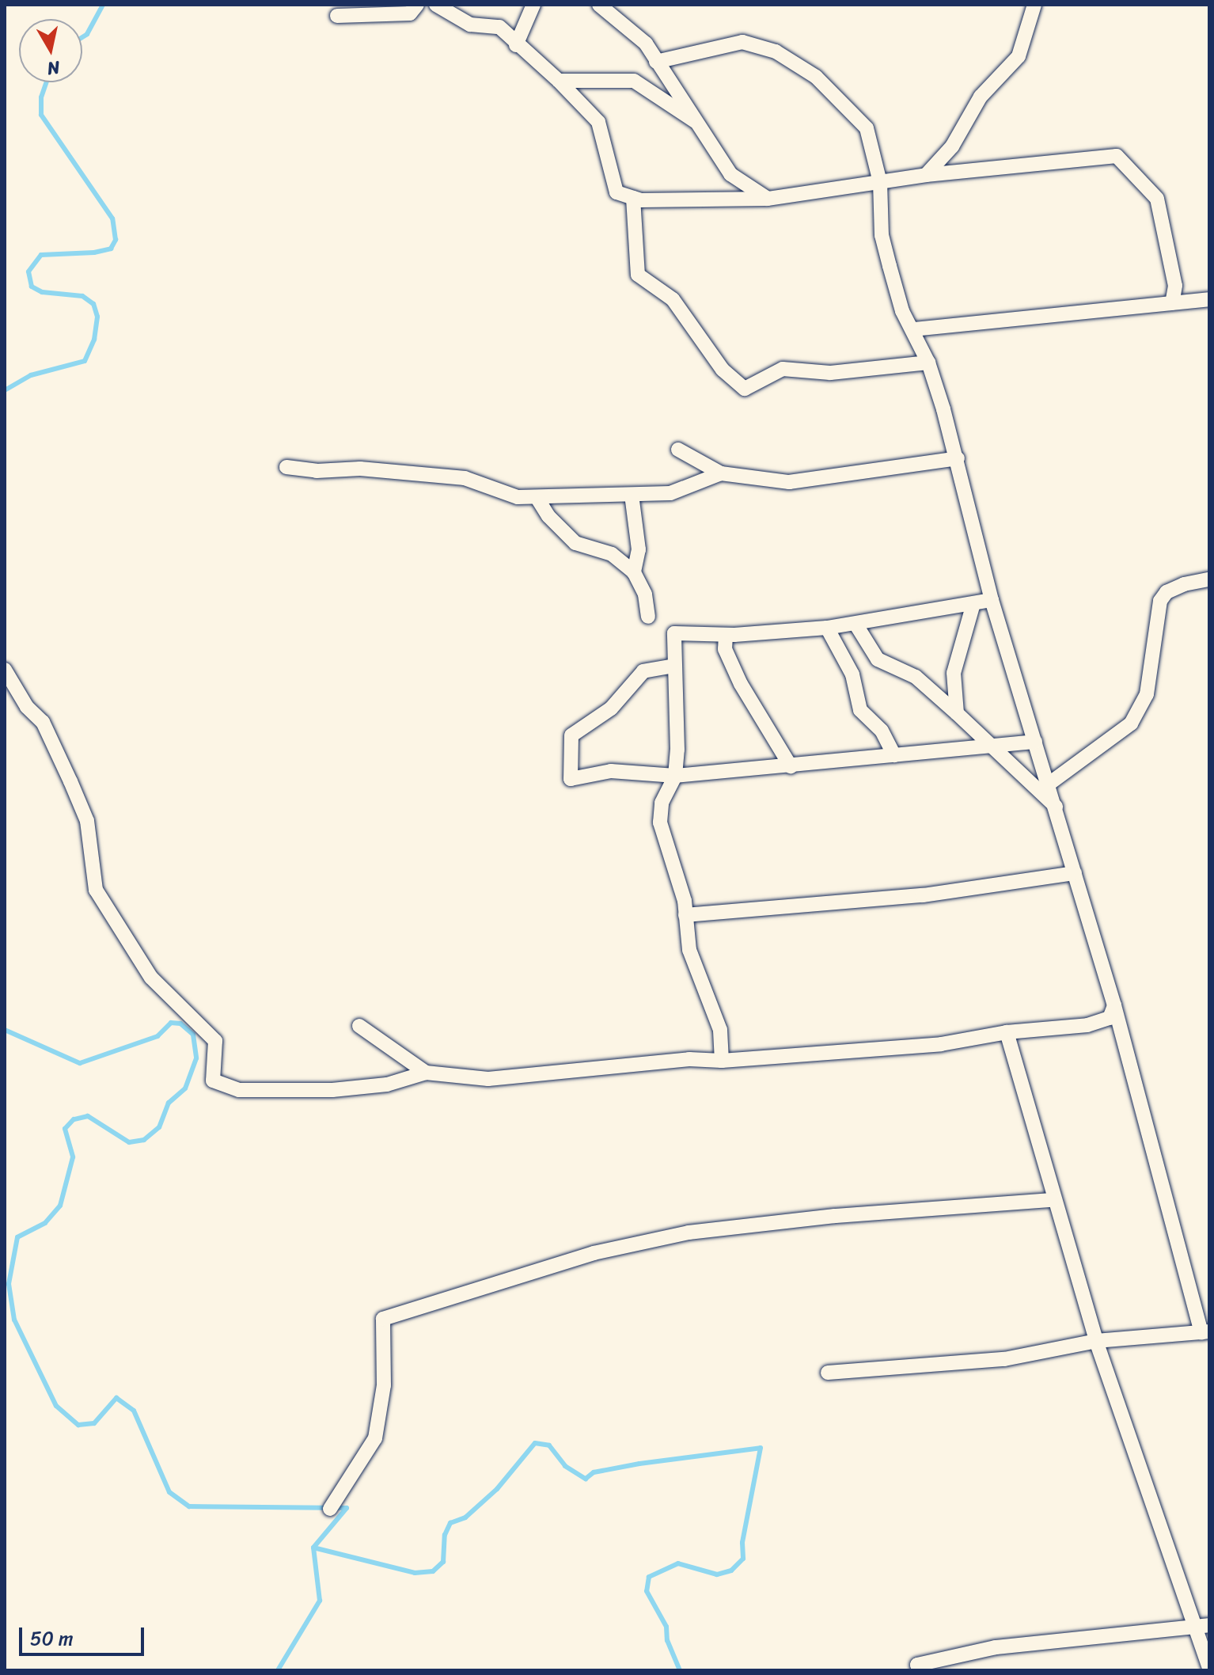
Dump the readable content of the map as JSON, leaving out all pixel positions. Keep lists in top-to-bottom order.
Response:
{
  "scale_bar": "50 m",
  "north": "bottom"
}
